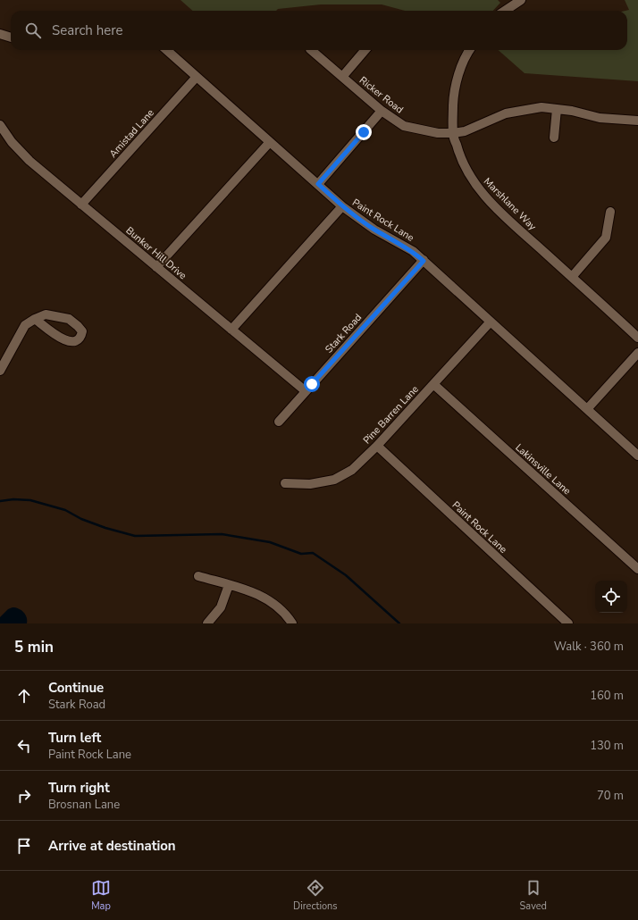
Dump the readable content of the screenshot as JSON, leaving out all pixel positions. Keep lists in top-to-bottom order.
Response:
{
  "streets": {
    "street": [
      "Ricker Road",
      "Amistad Lane",
      "Marshlane Way",
      "Paint Rock Lane",
      "Bunker Hill Drive",
      "Stark Road",
      "Pine Barren Lane",
      "Lakinsville Lane"
    ]
  },
  "crossings": [
    ["Ricker Road", "Marshlane Way"],
    ["Amistad Lane", "Paint Rock Lane"],
    ["Amistad Lane", "Bunker Hill Drive"],
    ["Paint Rock Lane", "Stark Road"],
    ["Paint Rock Lane", "Pine Barren Lane"],
    ["Bunker Hill Drive", "Stark Road"],
    ["Pine Barren Lane", "Lakinsville Lane"]
  ],
  "page": {
    "search": "Search here",
    "heading": ["5 min", "Walk · 360 m"],
    "list": [
      ["Continue", "Stark Road", "160 m"],
      ["Turn left", "Paint Rock Lane", "130 m"],
      ["Turn right", "Brosnan Lane", "70 m"],
      "Arrive at destination"
    ],
    "nav": ["Map", "Directions", "Saved"]
  }
}
